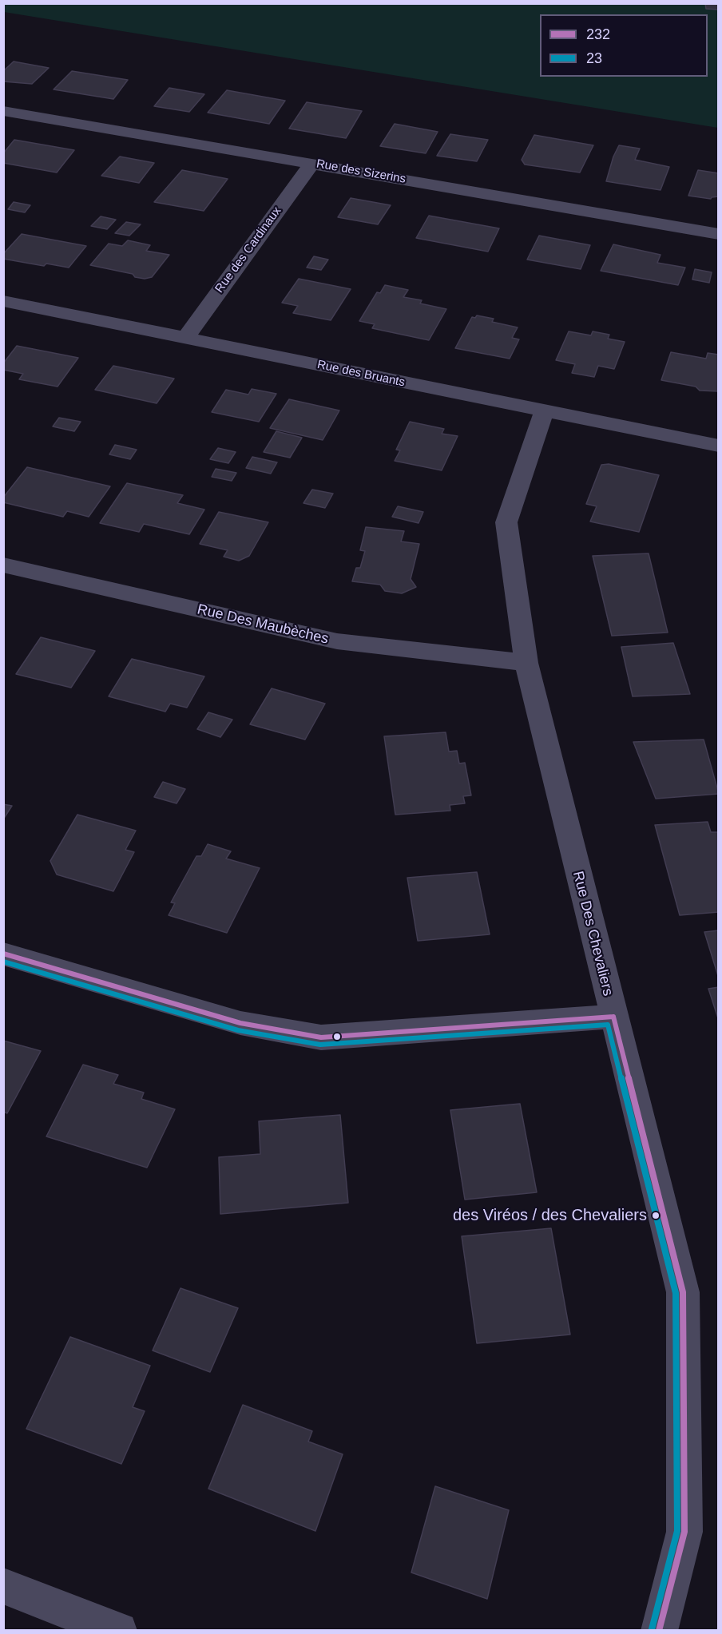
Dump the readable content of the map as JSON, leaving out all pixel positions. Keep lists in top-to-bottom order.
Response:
{
  "streets": {
    "street": [
      "Rue des Sizerins",
      "Rue des Cardinaux",
      "Rue des Bruants",
      "Rue Des Maubèches",
      "Rue Des Chevaliers"
    ]
  },
  "crossings": [
    ["Rue des Sizerins", "Rue des Cardinaux"],
    ["Rue des Cardinaux", "Rue des Bruants"],
    ["Rue des Bruants", "Rue Des Chevaliers"],
    ["Rue Des Maubèches", "Rue Des Chevaliers"]
  ],
  "places": ["des Viréos / des Chevaliers"],
  "lines": ["transit line 232", "transit line 23"],
  "legend": ["232", "23"]
}
